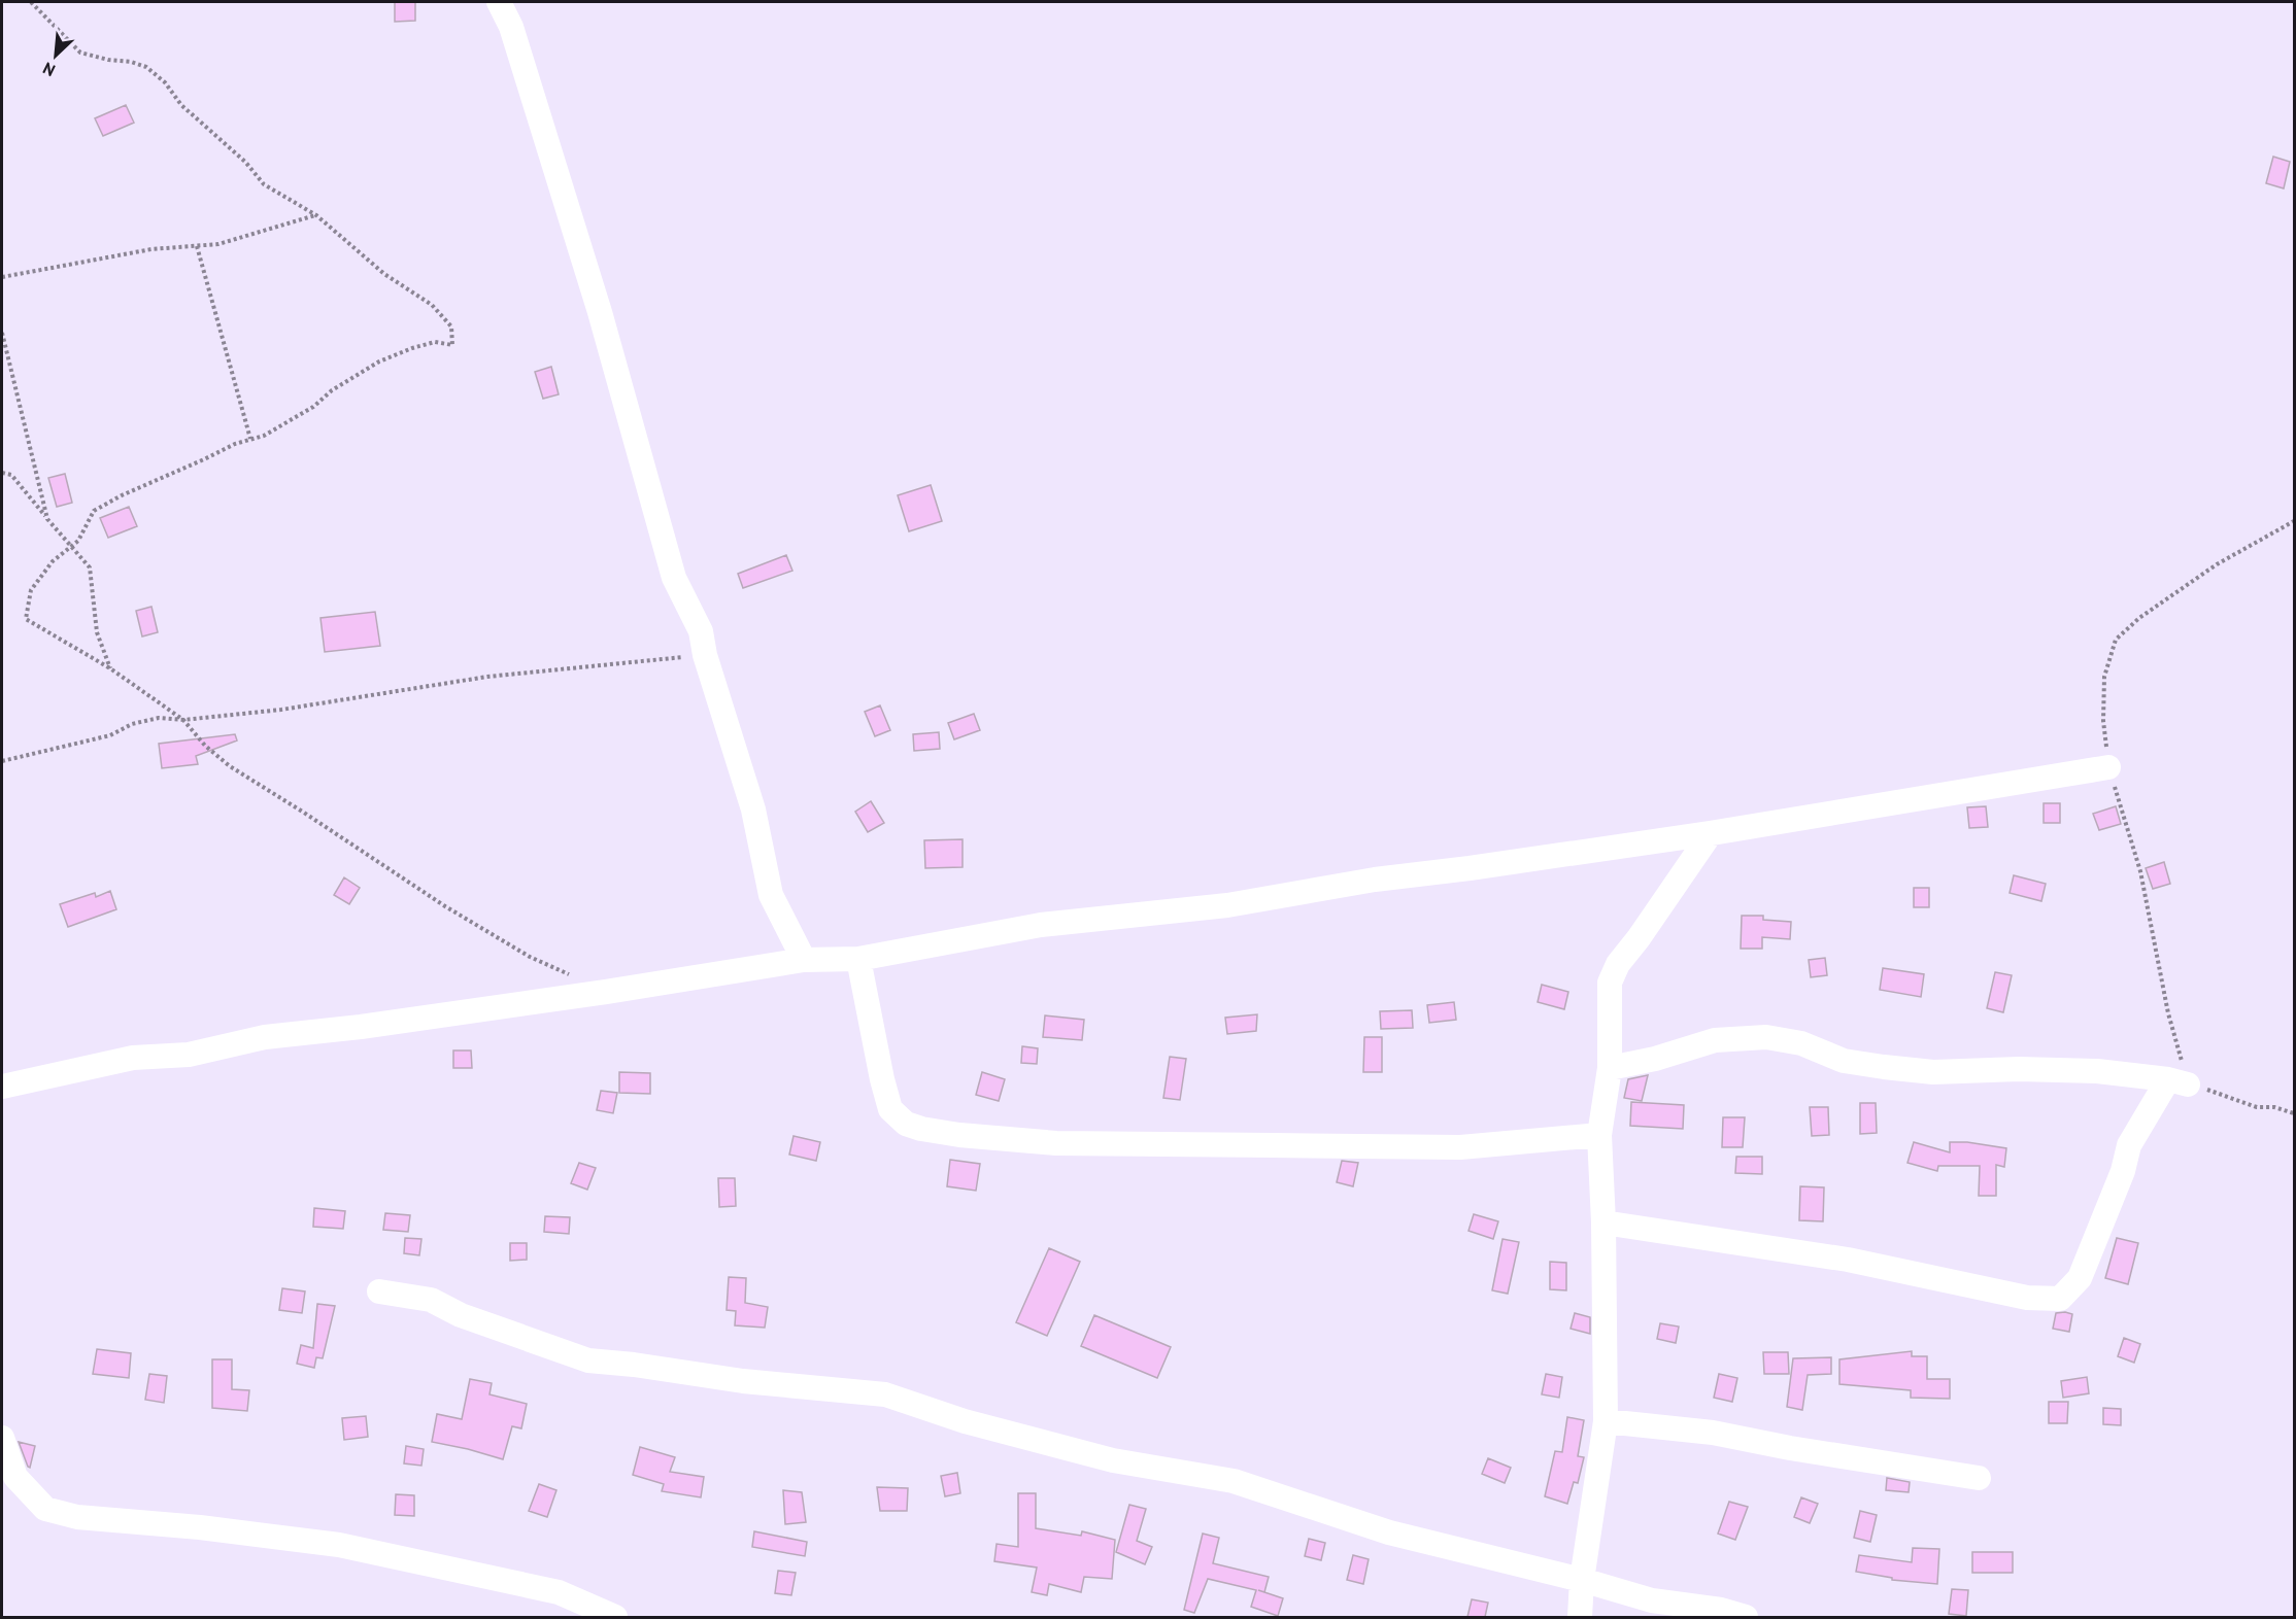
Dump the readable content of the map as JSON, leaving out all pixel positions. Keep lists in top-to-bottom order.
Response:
{
  "north": "bottom left"
}
